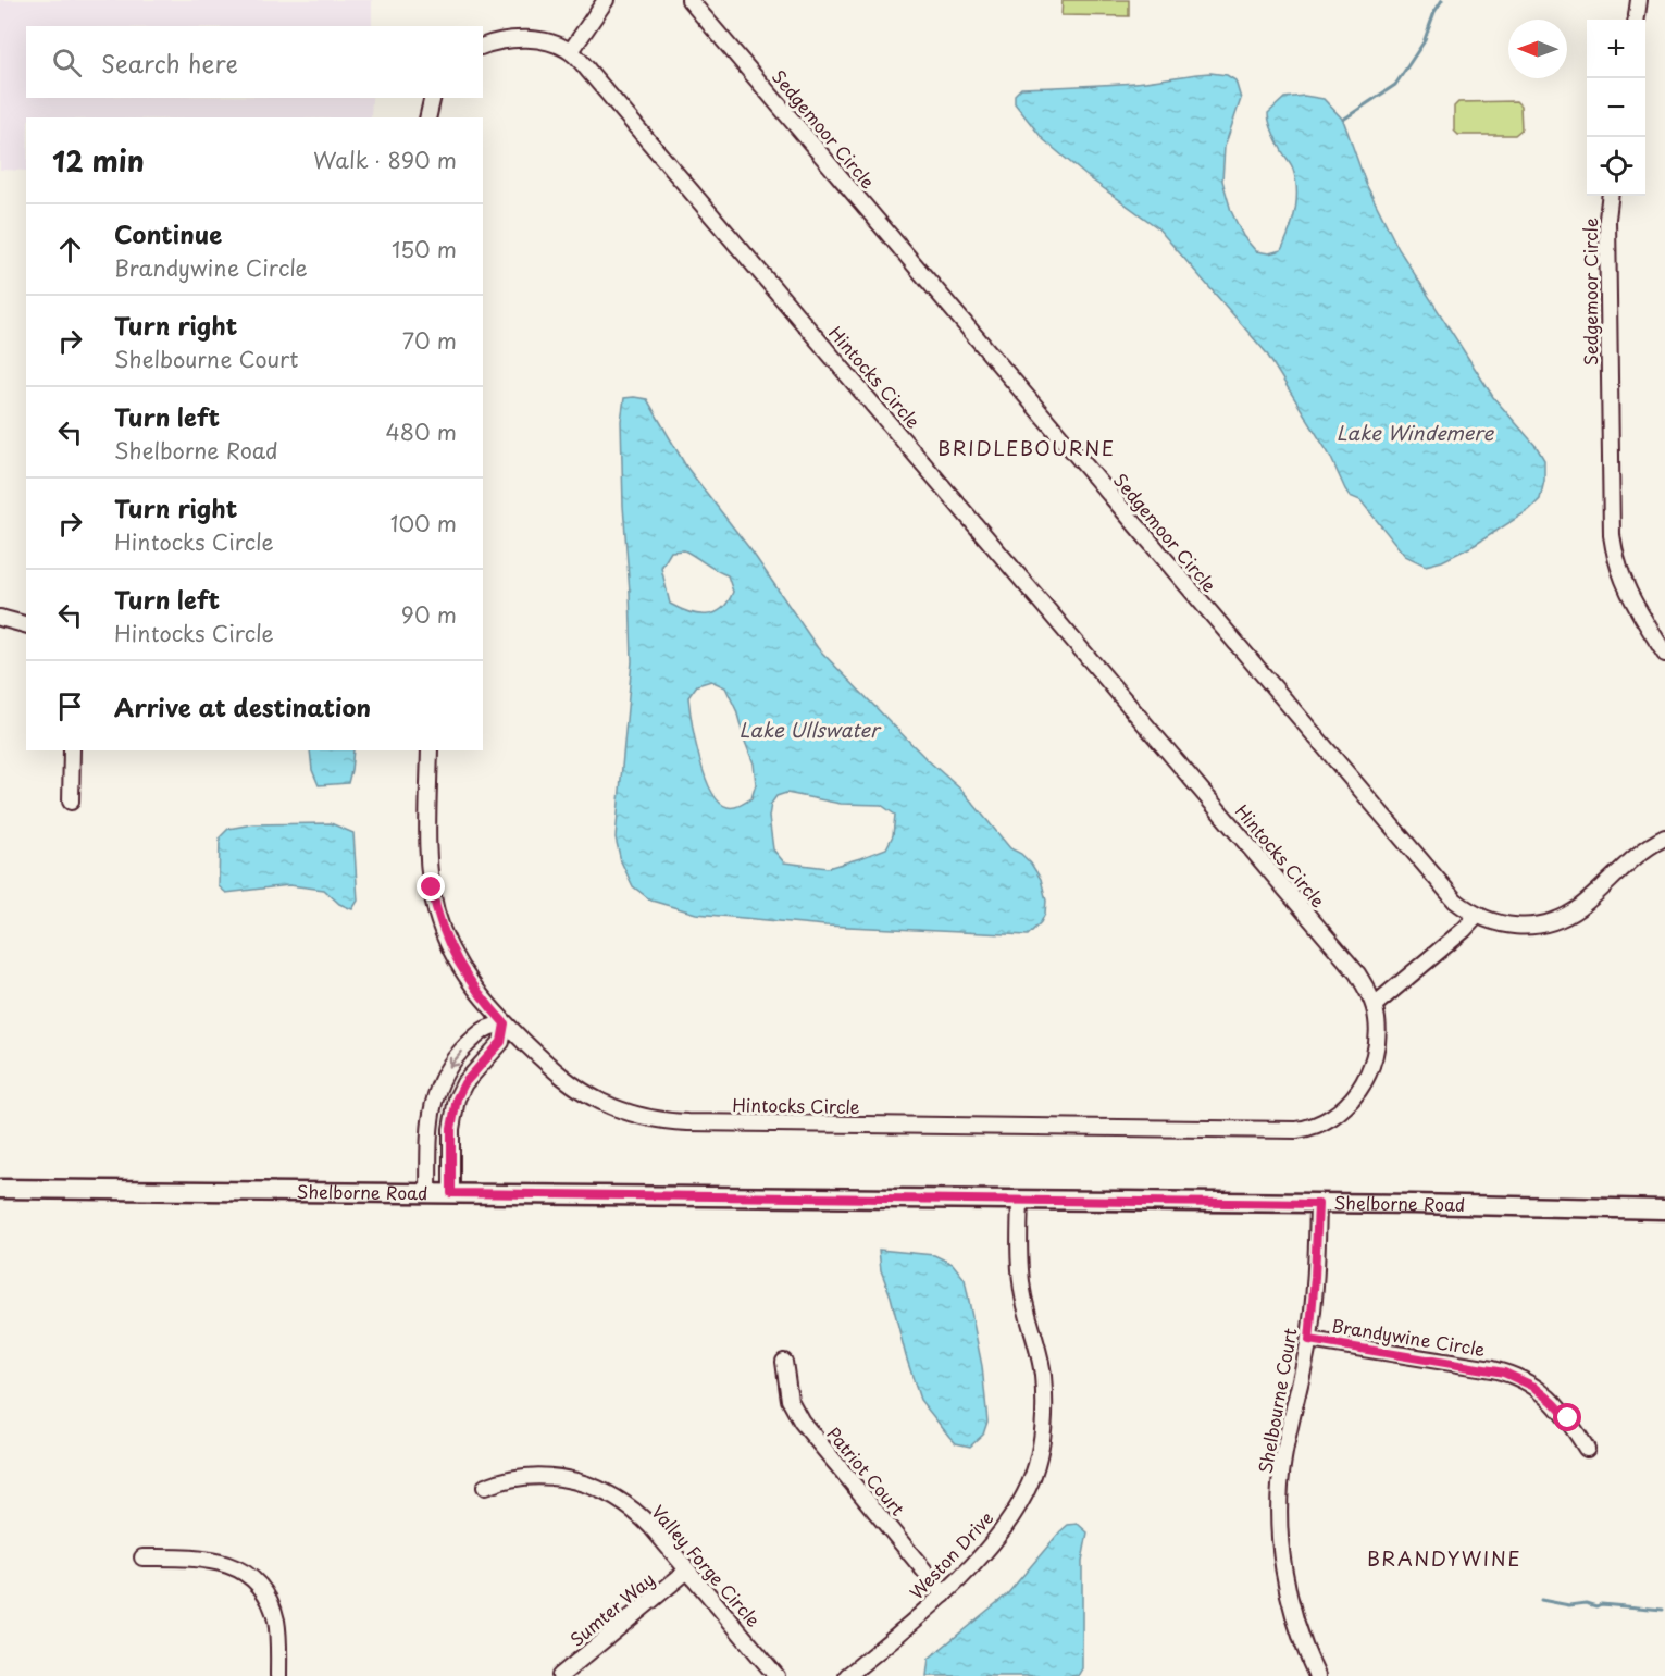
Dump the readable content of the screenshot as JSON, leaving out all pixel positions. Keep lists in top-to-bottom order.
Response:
{
  "streets": {
    "street": [
      "Sedgemoor Circle",
      "Hintocks Circle",
      "Shelborne Road",
      "Brandywine Circle",
      "Shelbourne Court",
      "Patriot Court",
      "Weston Drive",
      "Valley Forge Circle",
      "Sumter Way"
    ]
  },
  "crossings": [
    ["Shelborne Road", "Shelbourne Court"],
    ["Shelborne Road", "Weston Drive"],
    ["Brandywine Circle", "Shelbourne Court"],
    ["Patriot Court", "Weston Drive"],
    ["Valley Forge Circle", "Sumter Way"]
  ],
  "districts": ["BRIDLEBOURNE", "BRANDYWINE"],
  "water": ["Lake Windemere", "Lake Ullswater"],
  "north": "left",
  "page": {
    "map_buttons": ["+", "−"],
    "search": "Search here",
    "heading": ["12 min", "Walk · 890 m"],
    "list": [
      ["Continue", "Brandywine Circle", "150 m"],
      ["Turn right", "Shelbourne Court", "70 m"],
      ["Turn left", "Shelborne Road", "480 m"],
      ["Turn right", "Hintocks Circle", "100 m"],
      ["Turn left", "Hintocks Circle", "90 m"],
      "Arrive at destination"
    ]
  }
}
